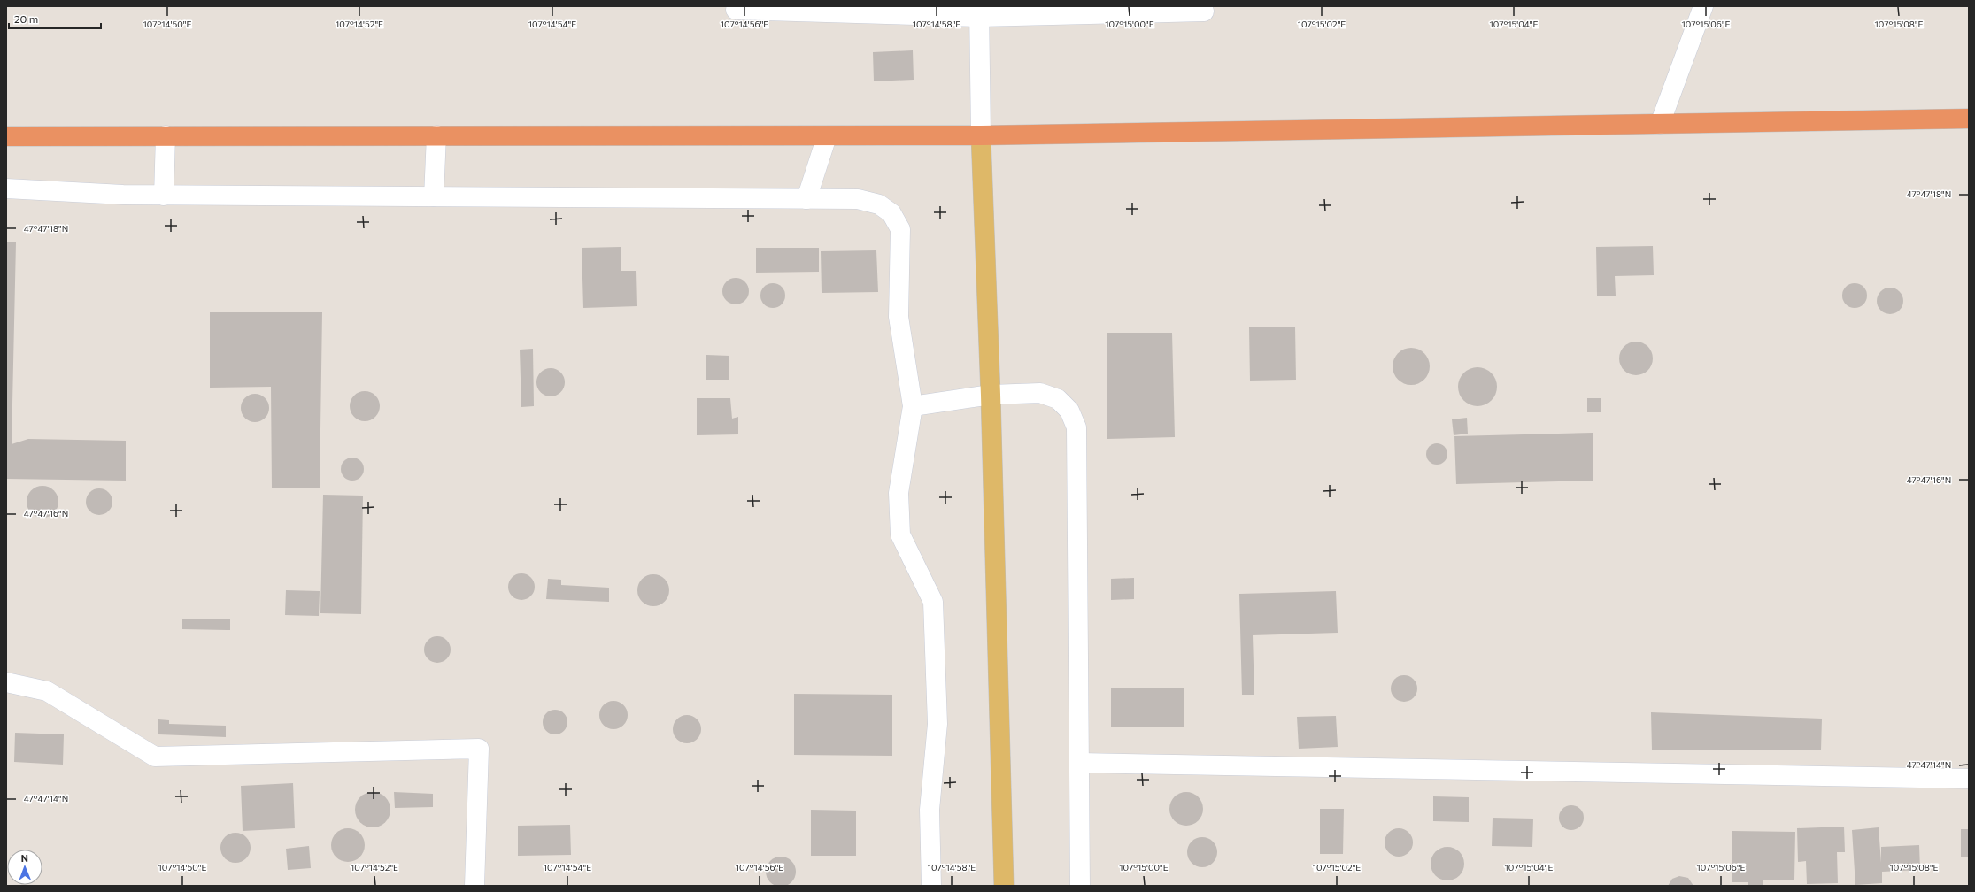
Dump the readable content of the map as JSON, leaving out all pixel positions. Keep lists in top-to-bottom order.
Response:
{
  "scale_bar": "20 m",
  "north": "top",
  "coordinates": [
    "107°14'50\"E",
    "107°14'52\"E",
    "107°14'54\"E",
    "107°14'56\"E",
    "107°14'58\"E",
    "107°15'00\"E",
    "107°15'02\"E",
    "107°15'04\"E",
    "107°15'06\"E",
    "107°15'08\"E",
    "47°47'18\"N",
    "47°47'16\"N",
    "47°47'14\"N"
  ]
}
